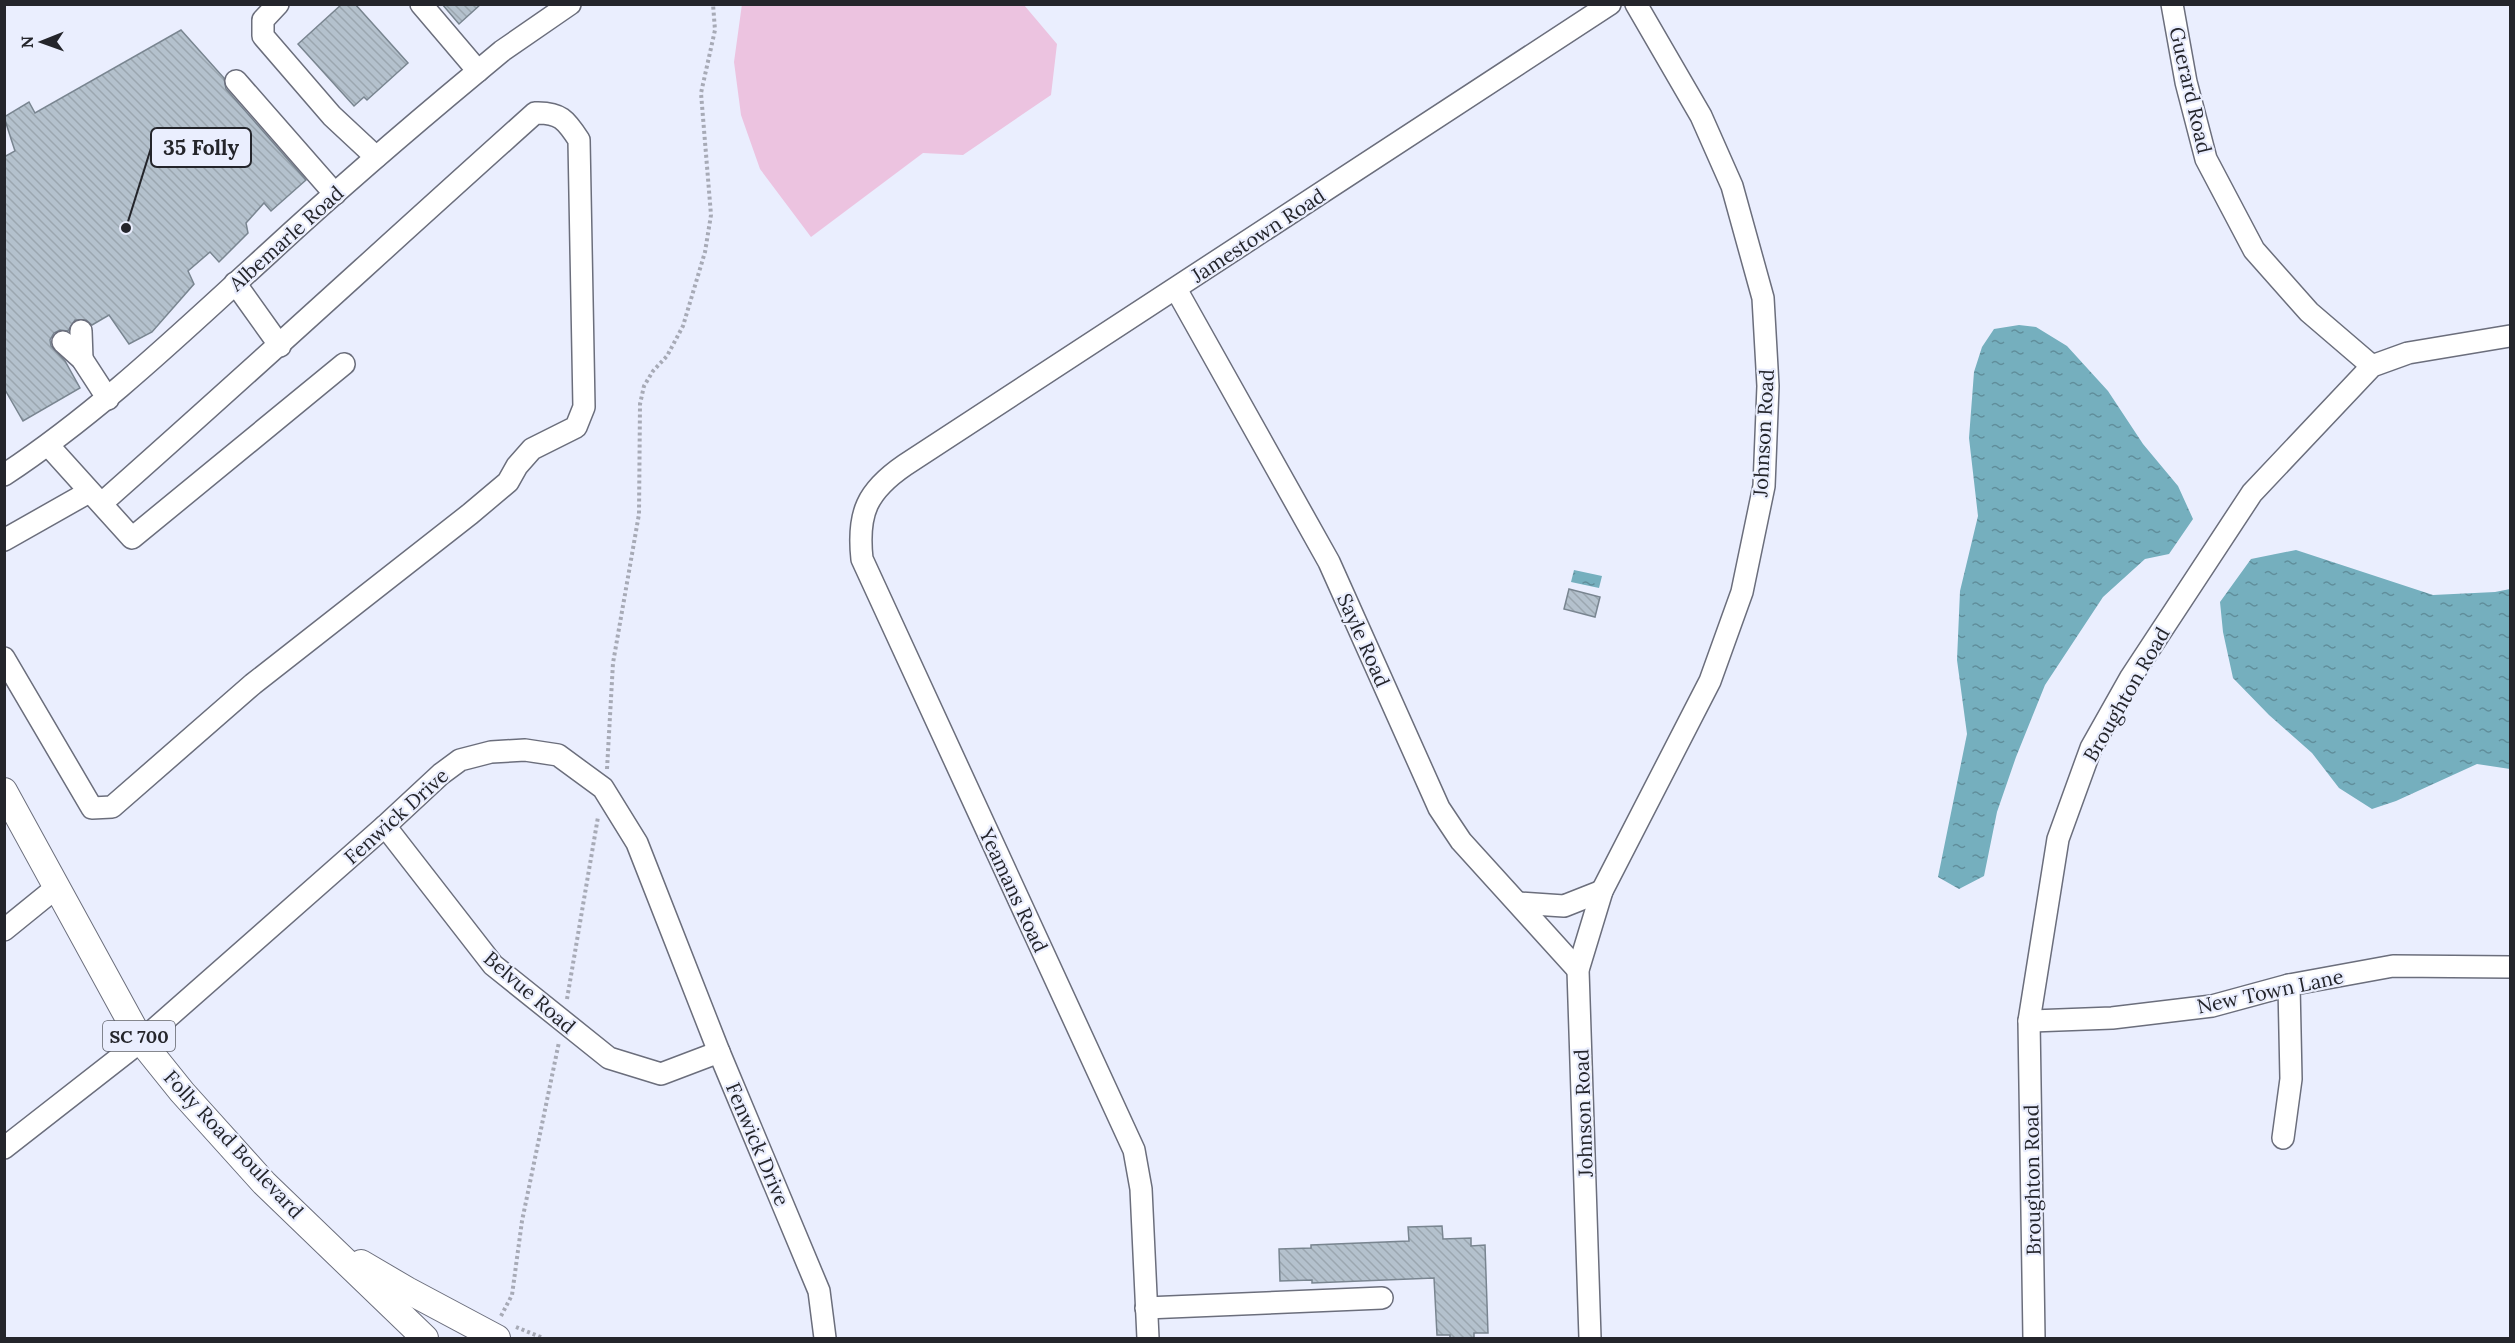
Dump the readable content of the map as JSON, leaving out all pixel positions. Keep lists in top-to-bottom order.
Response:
{
  "streets": {
    "main road": ["SC 700", "Folly Road Boulevard"],
    "street": [
      "Guerard Road",
      "Jamestown Road",
      "Albemarle Road",
      "Johnson Road",
      "Sayle Road",
      "Broughton Road",
      "Fenwick Drive",
      "Yeamans Road",
      "New Town Lane",
      "Belvue Road"
    ]
  },
  "crossings": [
    ["Guerard Road", "Broughton Road"],
    ["Jamestown Road", "Sayle Road"],
    ["Jamestown Road", "Yeamans Road"],
    ["Johnson Road", "Sayle Road"],
    ["Broughton Road", "New Town Lane"],
    ["Fenwick Drive", "Belvue Road"],
    ["Fenwick Drive", "Folly Road Boulevard"]
  ],
  "places": ["35 Folly"],
  "north": "left"
}
